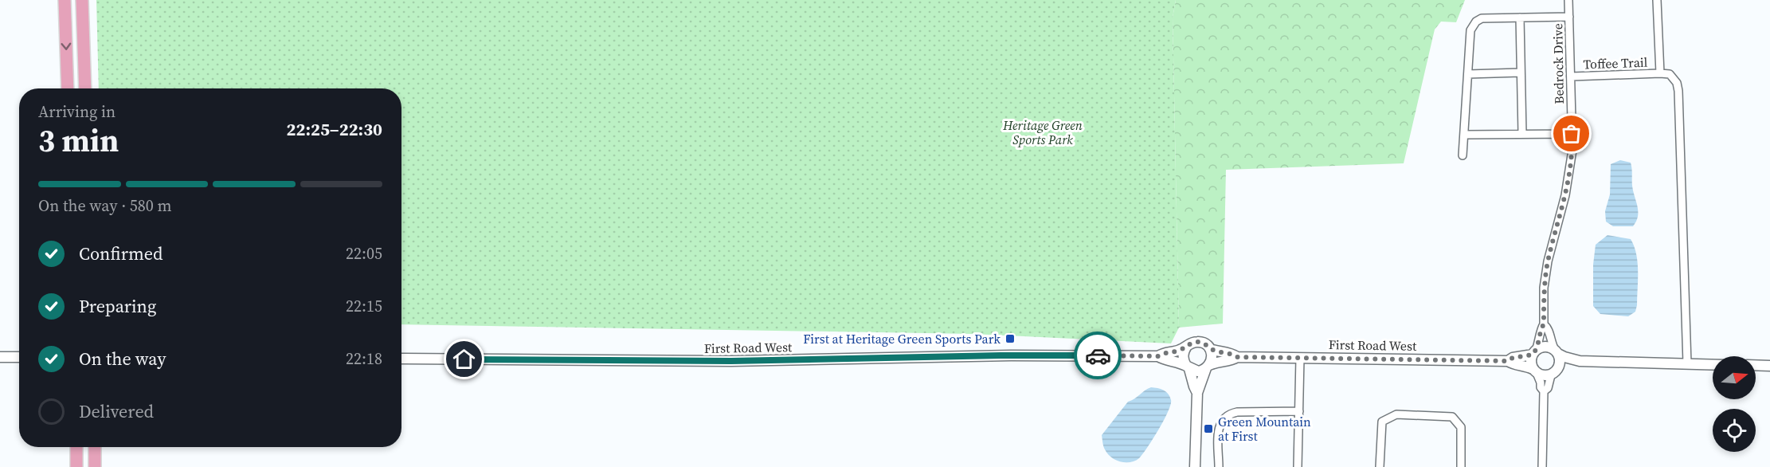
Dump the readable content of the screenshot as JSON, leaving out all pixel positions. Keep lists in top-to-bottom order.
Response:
{
  "streets": {
    "street": ["Toffee Trail", "Bedrock Drive", "First Road West"]
  },
  "crossings": [
    ["Toffee Trail", "Bedrock Drive"],
    ["Bedrock Drive", "First Road West"]
  ],
  "parks": ["Heritage Green Sports Park"],
  "places": {
    "transit": ["First at Heritage Green Sports Park", "Green Mountain at First"]
  },
  "north": "right",
  "page": {
    "heading": ["3 min", "Arriving in", "22:25–22:30"],
    "bar": "On the way · 580 m",
    "list": [
      ["Confirmed", "22:05"],
      ["Preparing", "22:15"],
      ["On the way", "22:18"],
      "Delivered"
    ]
  }
}
